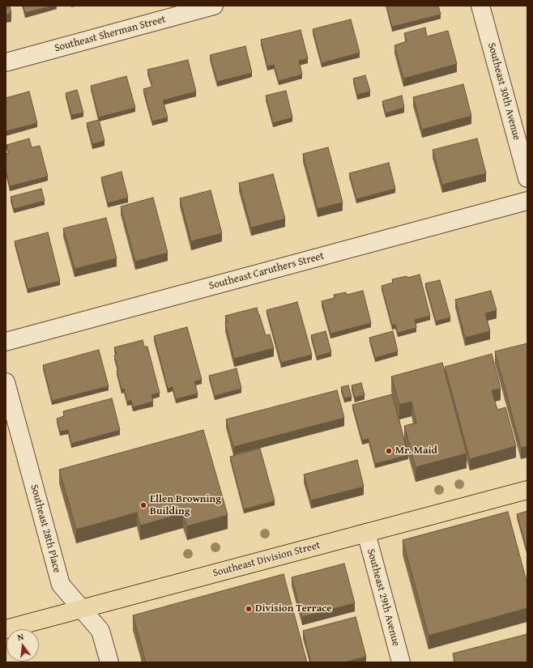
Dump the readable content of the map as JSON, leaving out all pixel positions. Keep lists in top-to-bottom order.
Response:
{
  "streets": {
    "main road": ["Southeast Division Street"],
    "street": [
      "Southeast Sherman Street",
      "Southeast 30th Avenue",
      "Southeast Caruthers Street",
      "Southeast 28th Place",
      "Southeast 29th Avenue"
    ]
  },
  "crossings": [
    ["Southeast 28th Place", "Southeast Division Street"],
    ["Southeast Division Street", "Southeast 29th Avenue"]
  ],
  "places": ["Mr. Maid", "Ellen Browning Building", "Division Terrace"],
  "north": "top"
}
